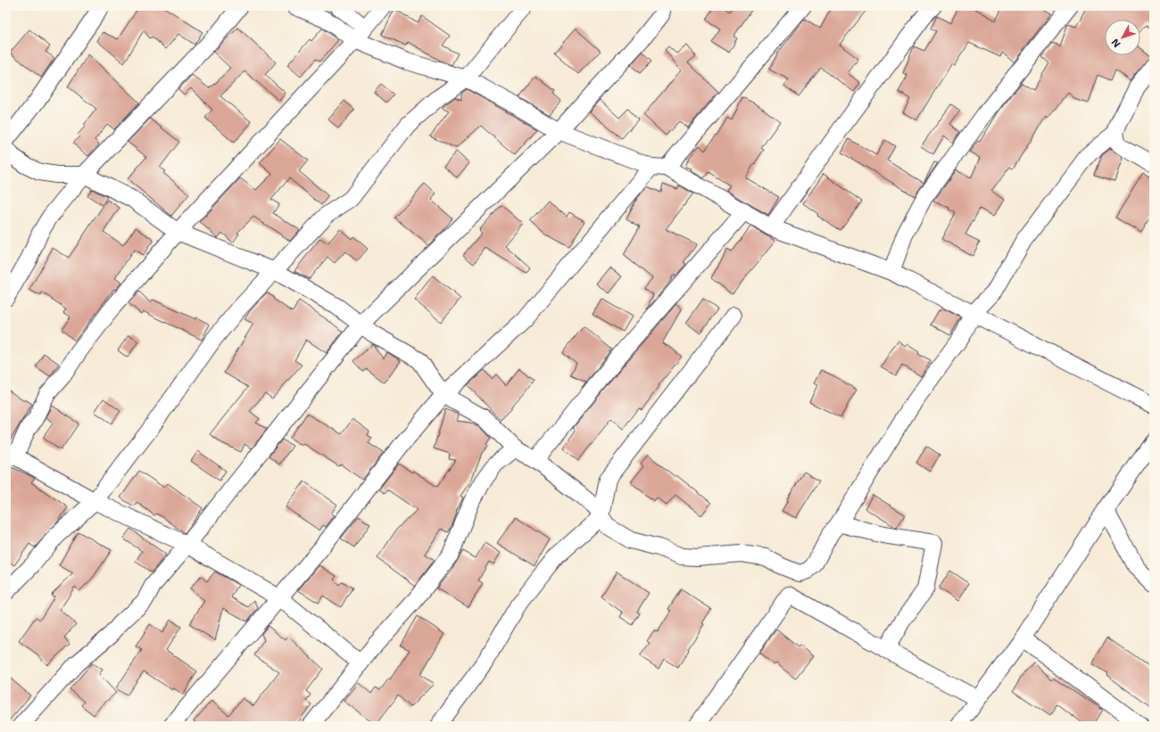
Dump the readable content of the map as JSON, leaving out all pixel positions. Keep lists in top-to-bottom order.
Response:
{
  "north": "bottom left"
}
